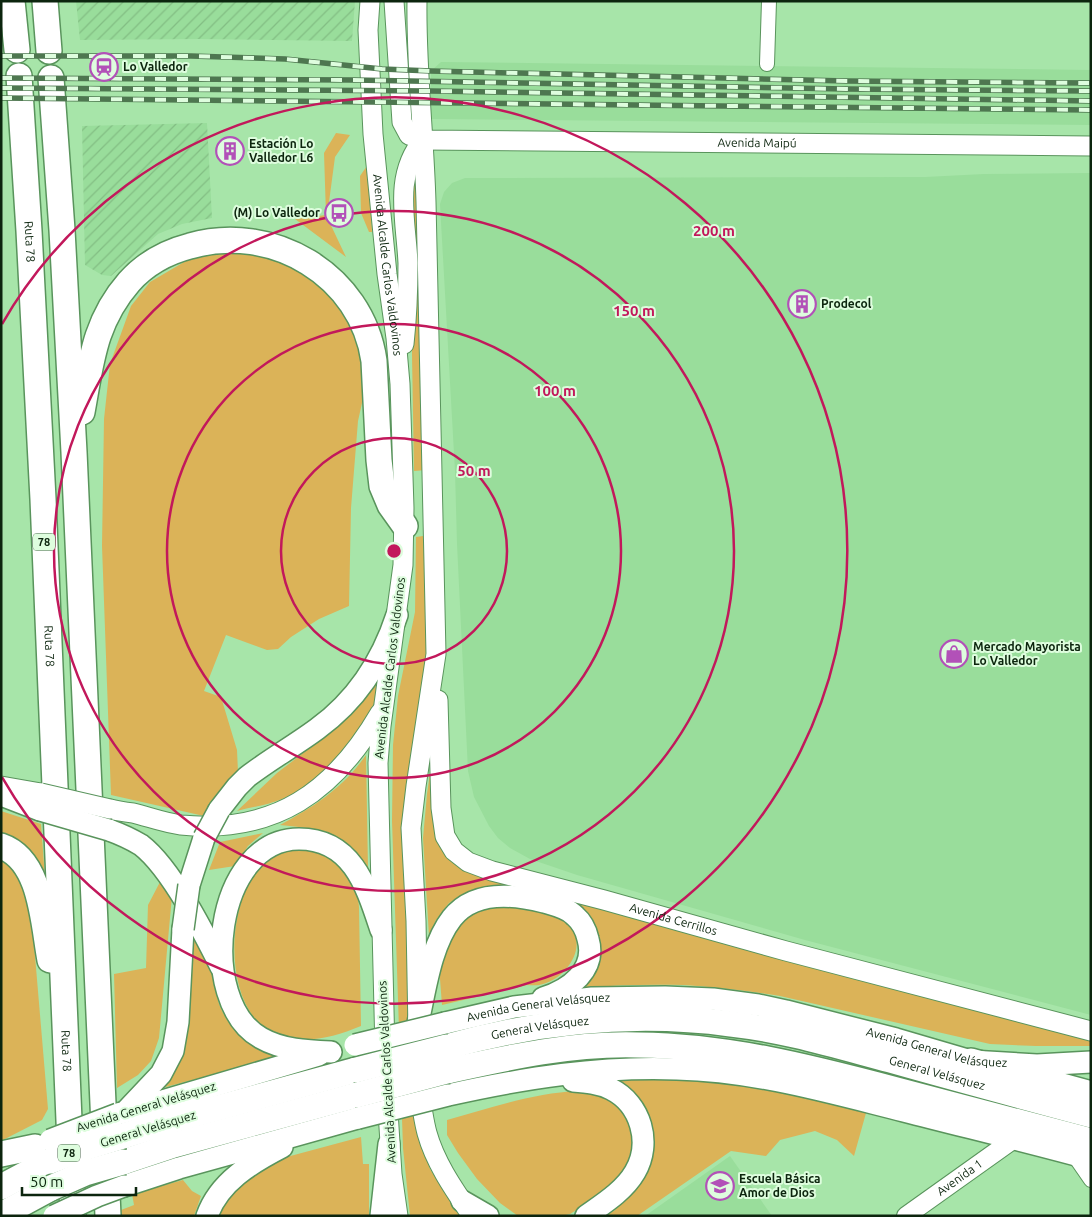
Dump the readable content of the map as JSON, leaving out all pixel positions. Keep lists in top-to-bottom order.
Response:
{
  "streets": {
    "highway": ["Ruta 78", "78", "General Velásquez"],
    "main road": [
      "Avenida Maipú",
      "Avenida Alcalde Carlos Valdovinos",
      "Avenida Cerrillos",
      "Avenida General Velásquez"
    ],
    "street": ["Avenida 1"]
  },
  "crossings": [
    ["Avenida General Velásquez", "General Velásquez"]
  ],
  "places": {
    "station": ["Lo Valledor"],
    "building": ["Estación Lo Valledor L6", "Prodecol"],
    "bus stop": ["(M) Lo Valledor"],
    "shop": ["Mercado Mayorista Lo Valledor"],
    "school or university": ["Escuela Básica Amor de Dios"]
  },
  "scale_bar": "50 m",
  "rings": [
    "200 m",
    "150 m",
    "100 m",
    "50 m"
  ]
}
